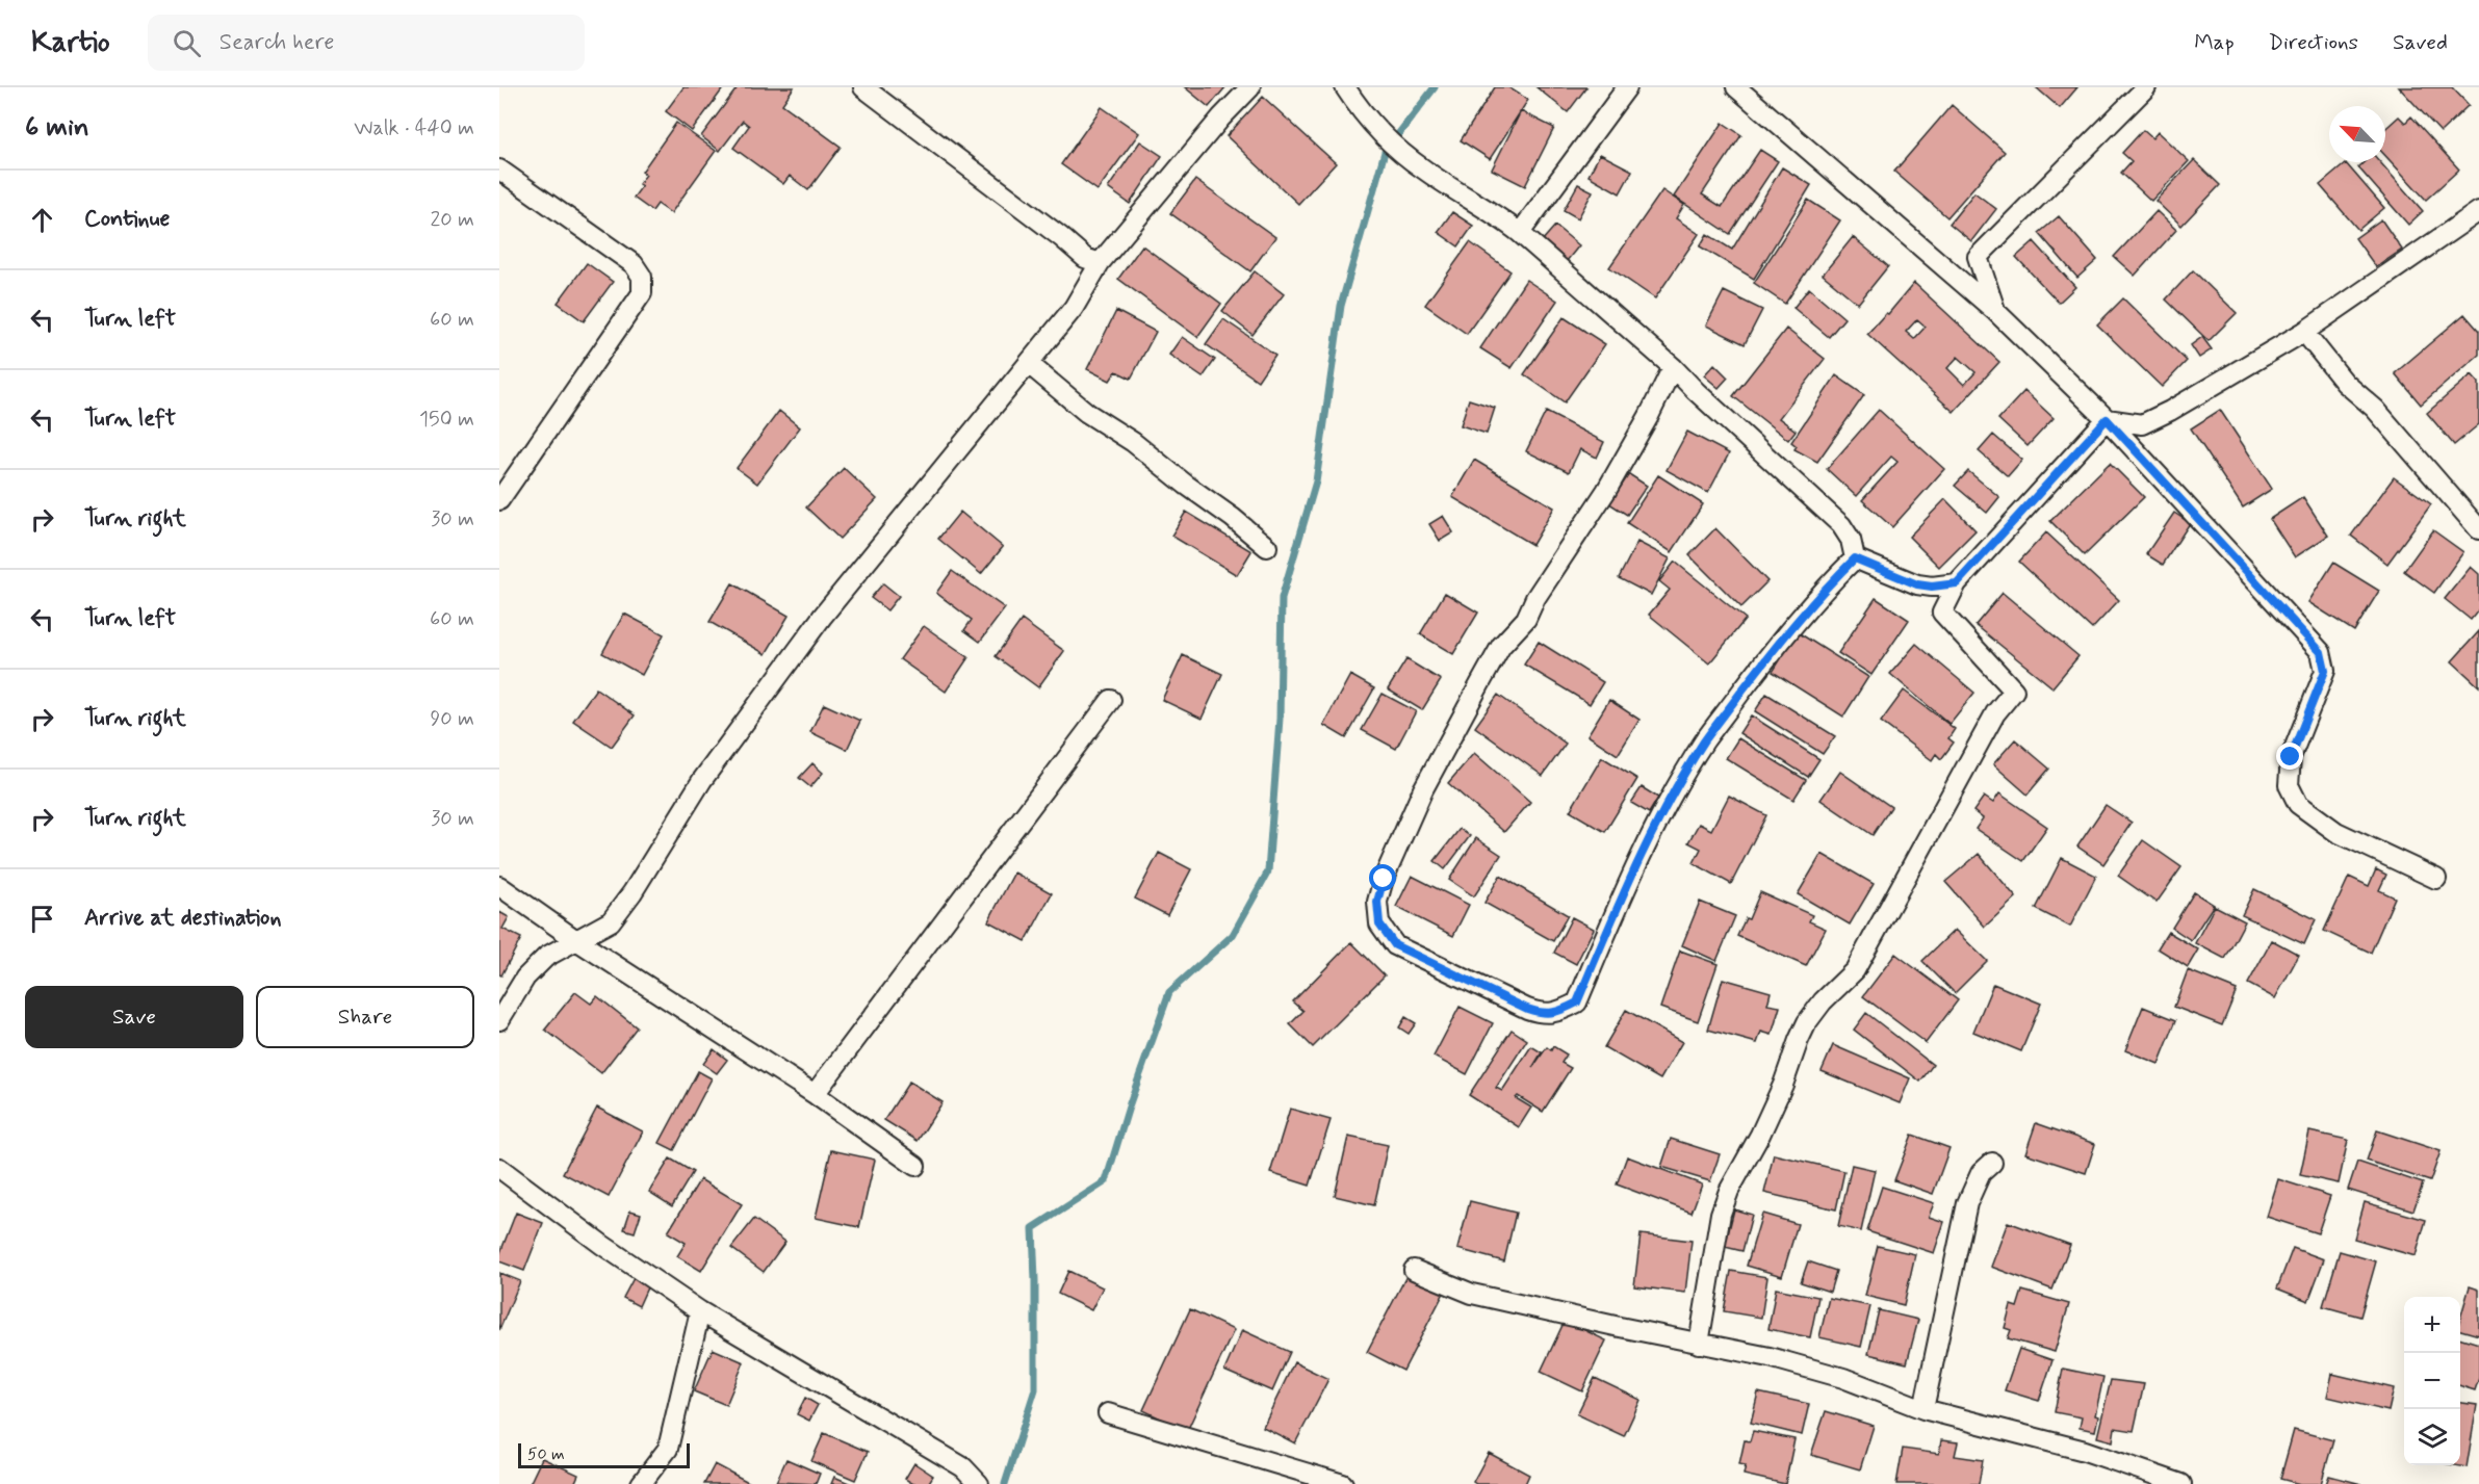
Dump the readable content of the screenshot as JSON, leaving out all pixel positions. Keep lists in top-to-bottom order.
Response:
{
  "scale_bar": "50 m",
  "north": "top left",
  "page": {
    "header": "Kartio",
    "search": "Search here",
    "nav": ["Map", "Directions", "Saved"],
    "heading": ["6 min", "Walk · 440 m"],
    "list": [
      ["Continue", "20 m"],
      ["Turn left", "60 m"],
      ["Turn left", "150 m"],
      ["Turn right", "30 m"],
      ["Turn left", "60 m"],
      ["Turn right", "90 m"],
      ["Turn right", "30 m"],
      "Arrive at destination"
    ],
    "buttons": ["Save", "Share"],
    "map_buttons": ["+", "−"],
    "scale": "50 m"
  }
}
